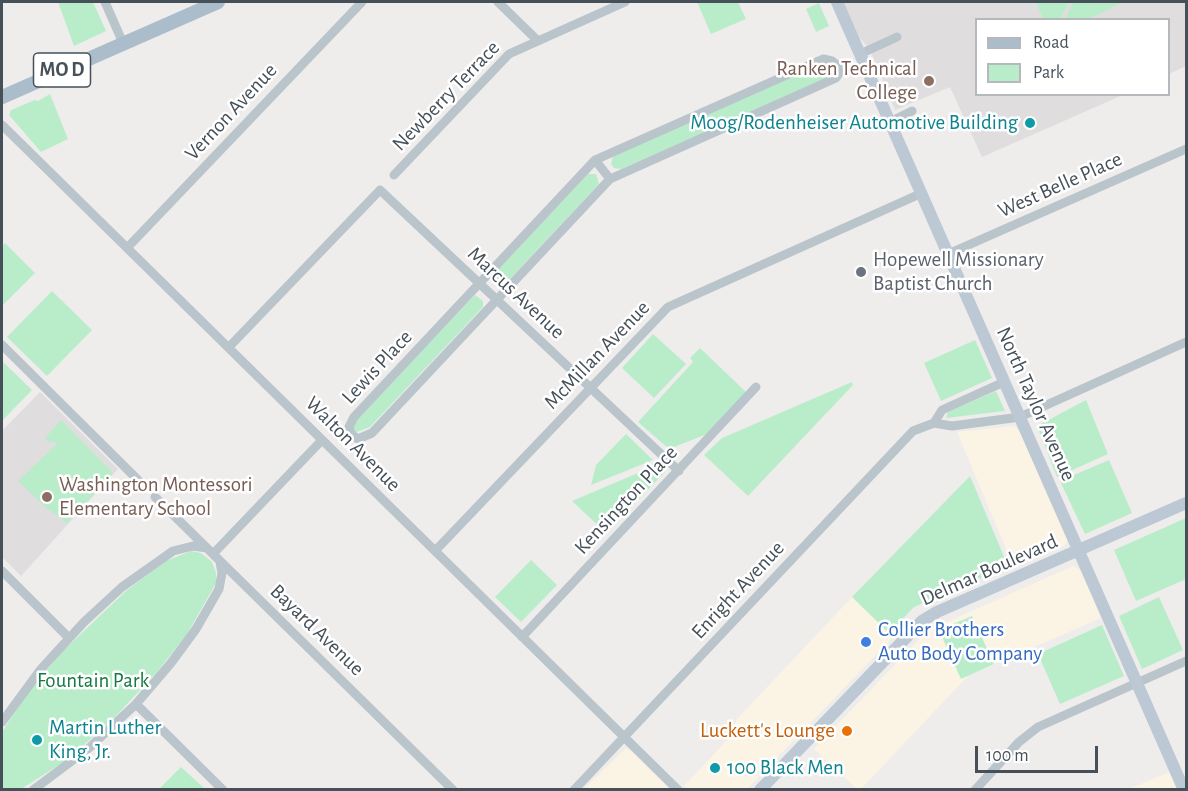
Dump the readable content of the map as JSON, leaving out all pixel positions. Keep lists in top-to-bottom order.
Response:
{
  "streets": {
    "main road": ["MO D"],
    "street": [
      "Newberry Terrace",
      "Vernon Avenue",
      "West Belle Place",
      "Marcus Avenue",
      "McMillan Avenue",
      "Lewis Place",
      "North Taylor Avenue",
      "Walton Avenue",
      "Kensington Place",
      "Delmar Boulevard",
      "Enright Avenue",
      "Bayard Avenue"
    ]
  },
  "crossings": [
    ["Vernon Avenue", "Walton Avenue"],
    ["West Belle Place", "North Taylor Avenue"],
    ["Marcus Avenue", "McMillan Avenue"],
    ["Marcus Avenue", "Lewis Place"],
    ["Marcus Avenue", "Walton Avenue"],
    ["Marcus Avenue", "Kensington Place"],
    ["McMillan Avenue", "North Taylor Avenue"],
    ["McMillan Avenue", "Walton Avenue"],
    ["North Taylor Avenue", "Delmar Boulevard"],
    ["North Taylor Avenue", "Enright Avenue"],
    ["Walton Avenue", "Kensington Place"],
    ["Walton Avenue", "Enright Avenue"]
  ],
  "parks": ["Fountain Park"],
  "places": [
    "Ranken Technical College",
    "Moog/Rodenheiser Automotive Building",
    "Hopewell Missionary Baptist Church",
    "Washington Montessori Elementary School",
    "Collier Brothers Auto Body Company",
    "Luckett's Lounge",
    "Martin Luther King, Jr.",
    "100 Black Men"
  ],
  "legend": ["Road", "Park"],
  "scale_bar": "100 m"
}
